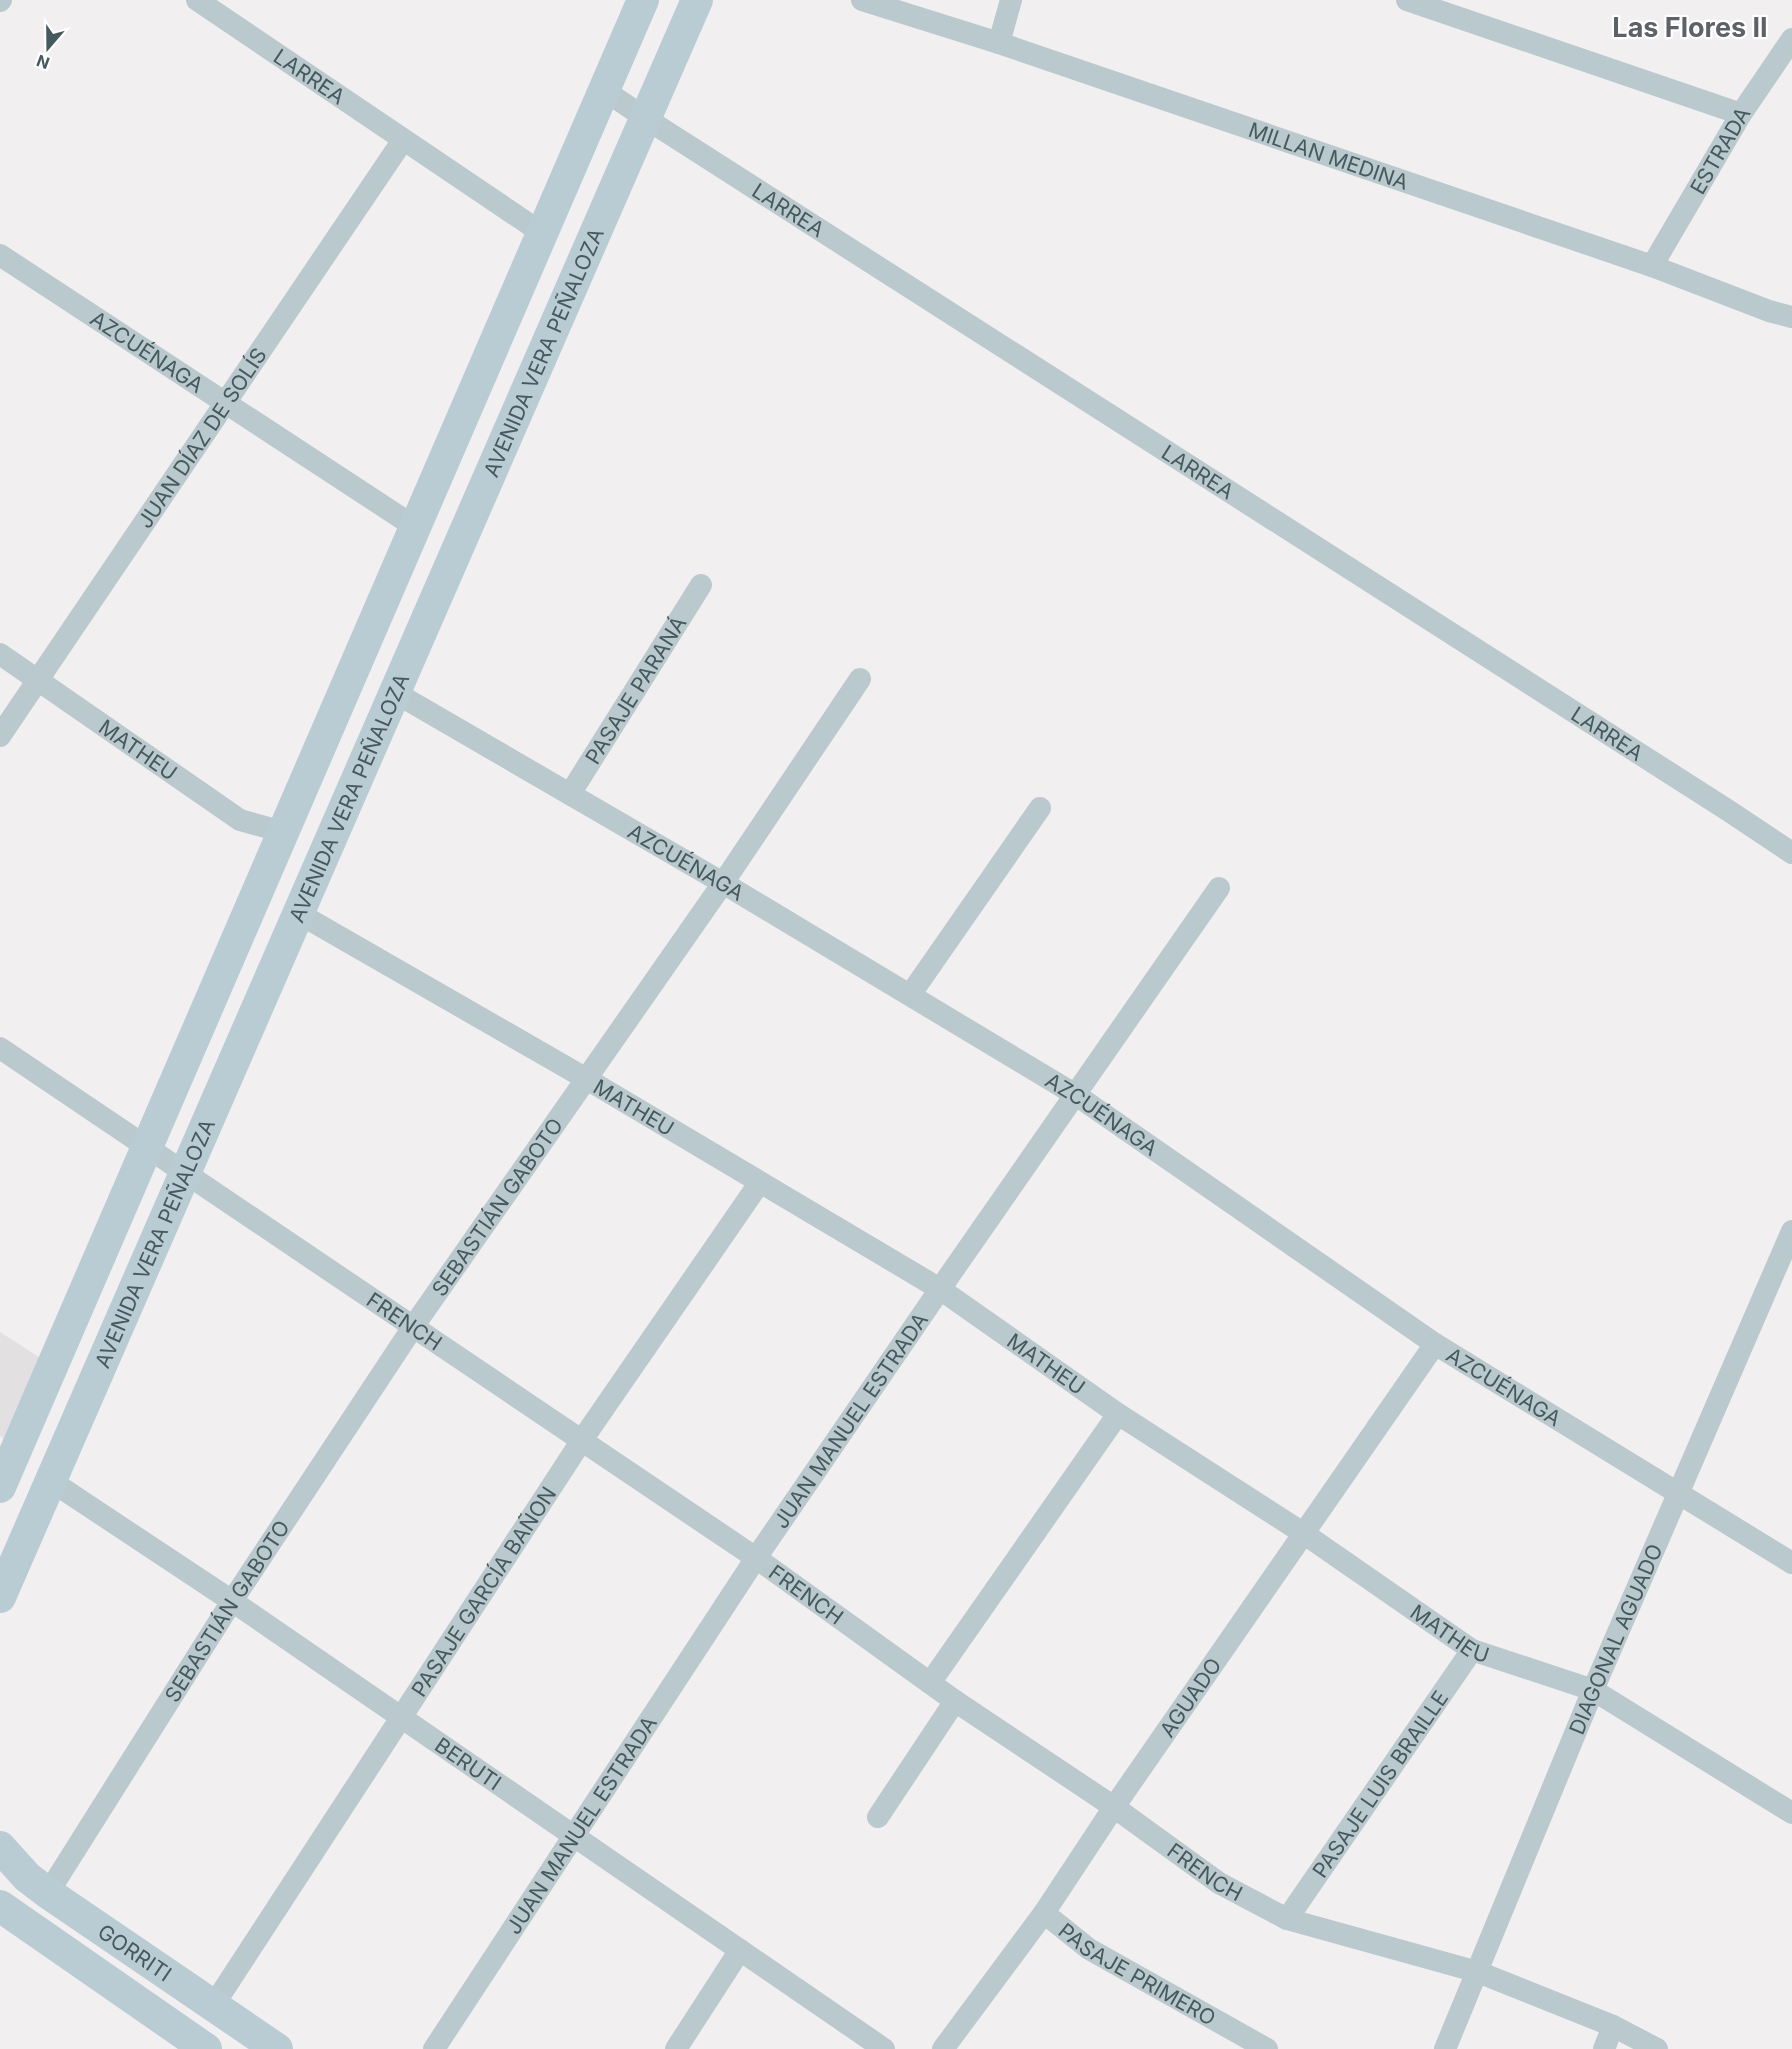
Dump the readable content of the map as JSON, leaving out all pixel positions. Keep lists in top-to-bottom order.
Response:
{
  "streets": {
    "main road": ["AVENIDA VERA PEÑALOZA", "GORRITI"],
    "street": [
      "LARREA",
      "ESTRADA",
      "MILLAN MEDINA",
      "AZCUÉNAGA",
      "JUAN DÍAZ DE SOLÍS",
      "PASAJE PARANÁ",
      "MATHEU",
      "SEBASTIÁN GABOTO",
      "FRENCH",
      "JUAN MANUEL ESTRADA",
      "PASAJE GARCÍA BAÑON",
      "DIAGONAL AGUADO",
      "AGUADO",
      "BERUTI",
      "PASAJE LUIS BRAILLE",
      "PASAJE PRIMERO"
    ]
  },
  "crossings": [
    ["LARREA", "AVENIDA VERA PEÑALOZA"],
    ["LARREA", "JUAN DÍAZ DE SOLÍS"],
    ["ESTRADA", "MILLAN MEDINA"],
    ["AZCUÉNAGA", "AVENIDA VERA PEÑALOZA"],
    ["AZCUÉNAGA", "JUAN DÍAZ DE SOLÍS"],
    ["AZCUÉNAGA", "PASAJE PARANÁ"],
    ["AZCUÉNAGA", "SEBASTIÁN GABOTO"],
    ["AZCUÉNAGA", "JUAN MANUEL ESTRADA"],
    ["AZCUÉNAGA", "DIAGONAL AGUADO"],
    ["AZCUÉNAGA", "AGUADO"],
    ["AVENIDA VERA PEÑALOZA", "MATHEU"],
    ["AVENIDA VERA PEÑALOZA", "FRENCH"],
    ["AVENIDA VERA PEÑALOZA", "BERUTI"],
    ["JUAN DÍAZ DE SOLÍS", "MATHEU"],
    ["MATHEU", "SEBASTIÁN GABOTO"],
    ["MATHEU", "JUAN MANUEL ESTRADA"],
    ["MATHEU", "PASAJE GARCÍA BAÑON"],
    ["MATHEU", "DIAGONAL AGUADO"],
    ["MATHEU", "AGUADO"],
    ["MATHEU", "PASAJE LUIS BRAILLE"],
    ["SEBASTIÁN GABOTO", "FRENCH"],
    ["SEBASTIÁN GABOTO", "BERUTI"],
    ["SEBASTIÁN GABOTO", "GORRITI"],
    ["FRENCH", "JUAN MANUEL ESTRADA"],
    ["FRENCH", "PASAJE GARCÍA BAÑON"],
    ["FRENCH", "DIAGONAL AGUADO"],
    ["FRENCH", "AGUADO"],
    ["FRENCH", "PASAJE LUIS BRAILLE"],
    ["JUAN MANUEL ESTRADA", "BERUTI"],
    ["PASAJE GARCÍA BAÑON", "BERUTI"],
    ["PASAJE GARCÍA BAÑON", "GORRITI"],
    ["AGUADO", "PASAJE PRIMERO"]
  ],
  "districts": ["Las Flores II"],
  "north": "bottom"
}
